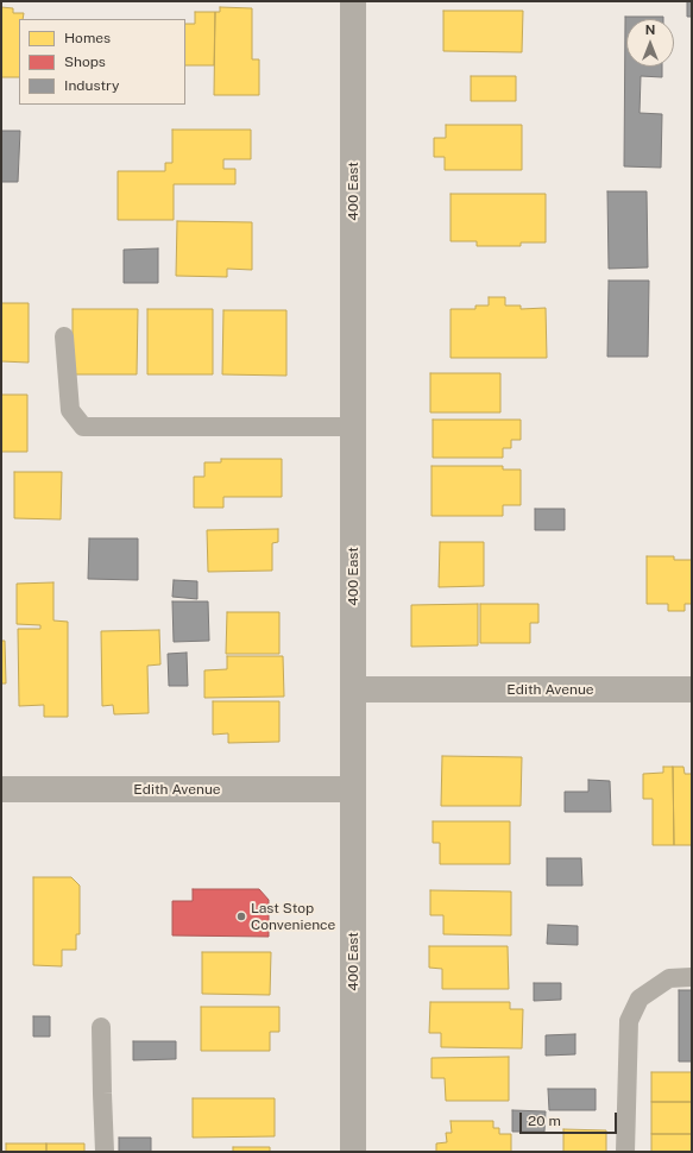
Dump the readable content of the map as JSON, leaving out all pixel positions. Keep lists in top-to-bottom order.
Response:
{
  "streets": {
    "street": ["400 East", "Edith Avenue"]
  },
  "crossings": [
    ["400 East", "Edith Avenue"]
  ],
  "places": ["Last Stop Convenience"],
  "legend": ["Homes", "Shops", "Industry"],
  "scale_bar": "20 m",
  "north": "top"
}
